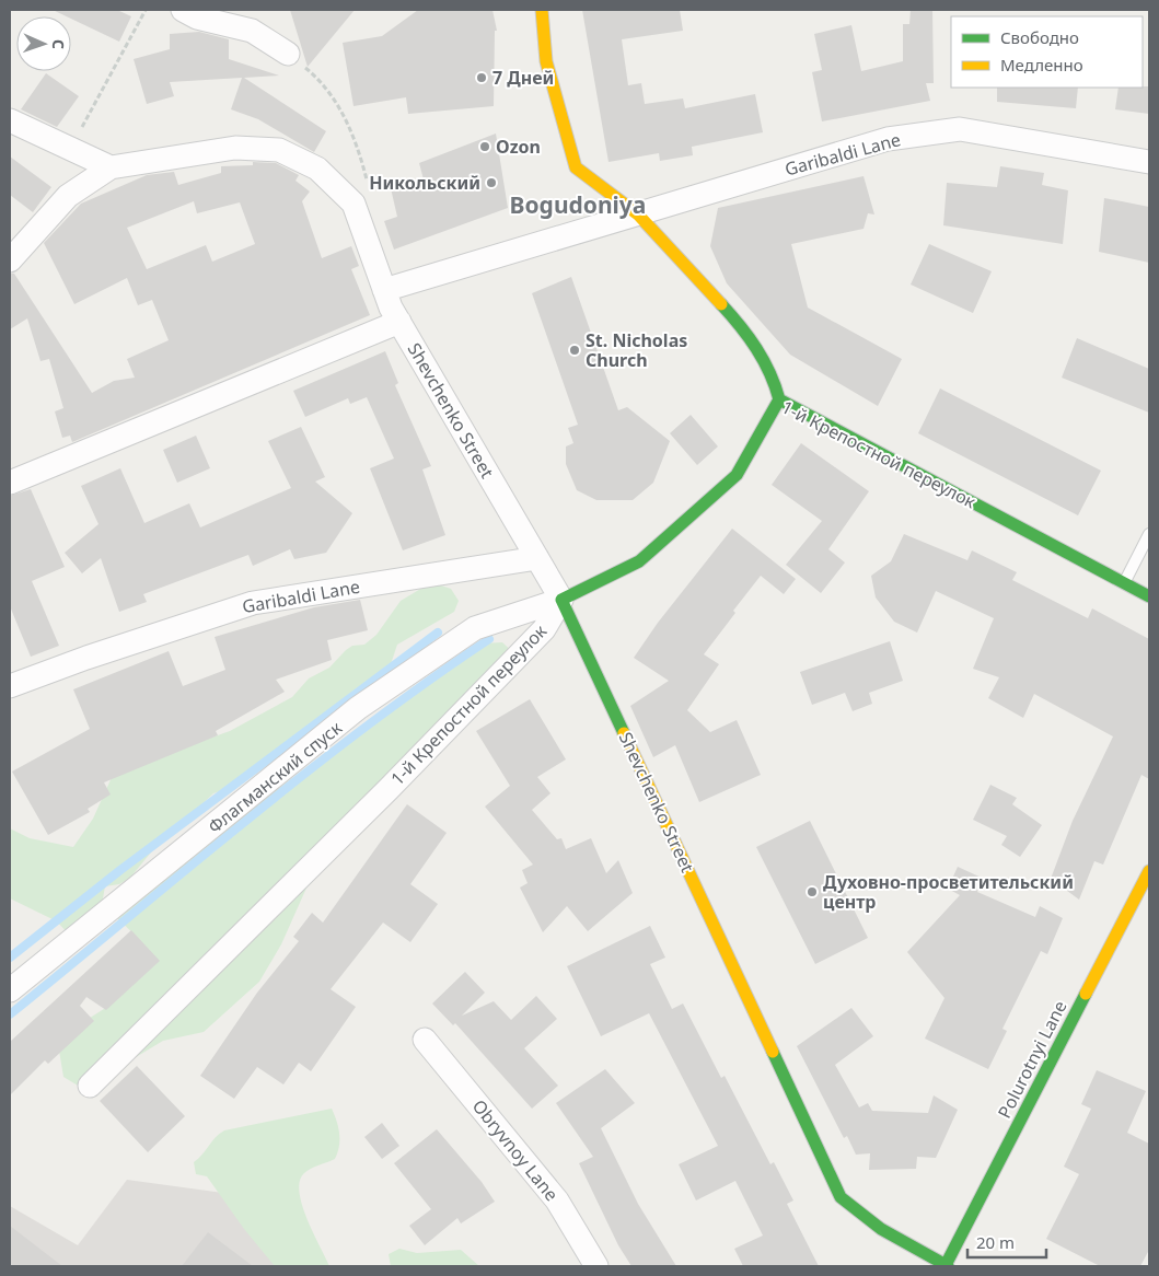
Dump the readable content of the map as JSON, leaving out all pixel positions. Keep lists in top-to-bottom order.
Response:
{
  "streets": {
    "street": [
      "Garibaldi Lane",
      "Shevchenko Street",
      "1-й Крепостной переулок",
      "Флагманский спуск",
      "Polurotnyi Lane",
      "Obryvnoy Lane"
    ]
  },
  "crossings": [
    ["Garibaldi Lane", "Shevchenko Street"],
    ["Shevchenko Street", "1-й Крепостной переулок"],
    ["Shevchenko Street", "Флагманский спуск"],
    ["Shevchenko Street", "Polurotnyi Lane"],
    ["1-й Крепостной переулок", "Флагманский спуск"]
  ],
  "districts": ["Bogudoniya"],
  "places": [
    "7 Дней",
    "Ozon",
    "Никольский",
    "St. Nicholas Church",
    "Духовно-просветительский центр"
  ],
  "legend": ["Свободно", "Медленно"],
  "scale_bar": "20 m",
  "north": "right"
}
